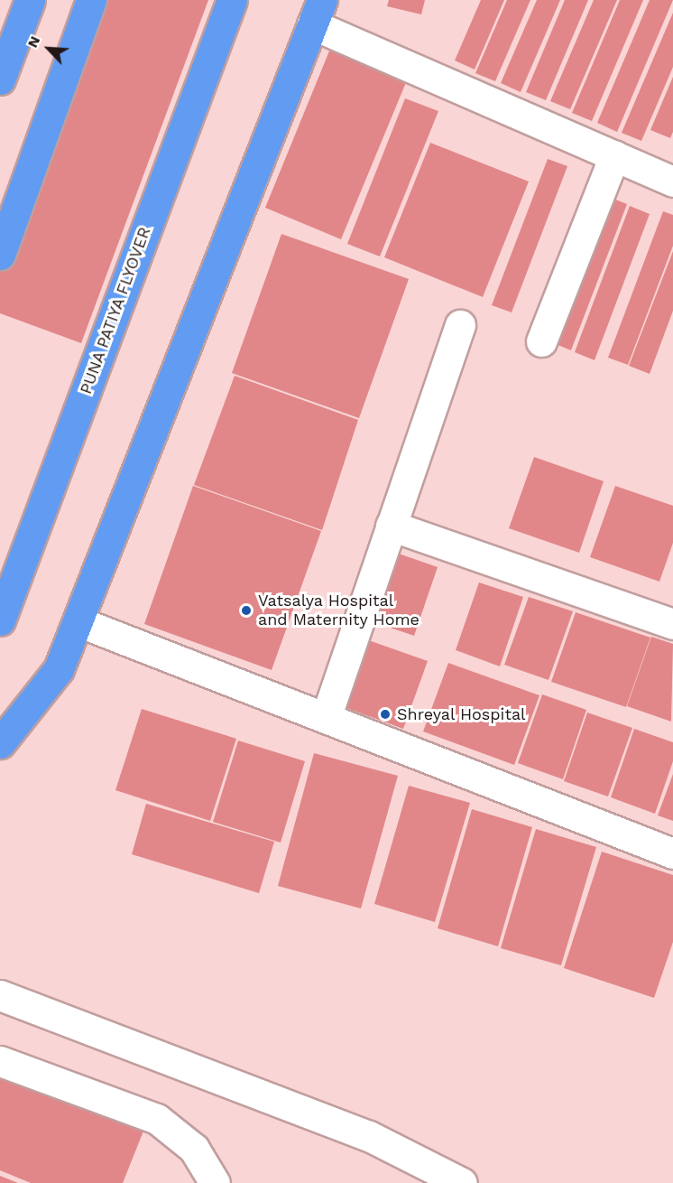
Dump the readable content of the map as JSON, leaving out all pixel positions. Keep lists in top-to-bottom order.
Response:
{
  "streets": {
    "highway": ["PUNA PATIYA FLYOVER"]
  },
  "places": ["Vatsalya Hospital and Maternity Home", "Shreyal Hospital"],
  "north": "top left"
}
